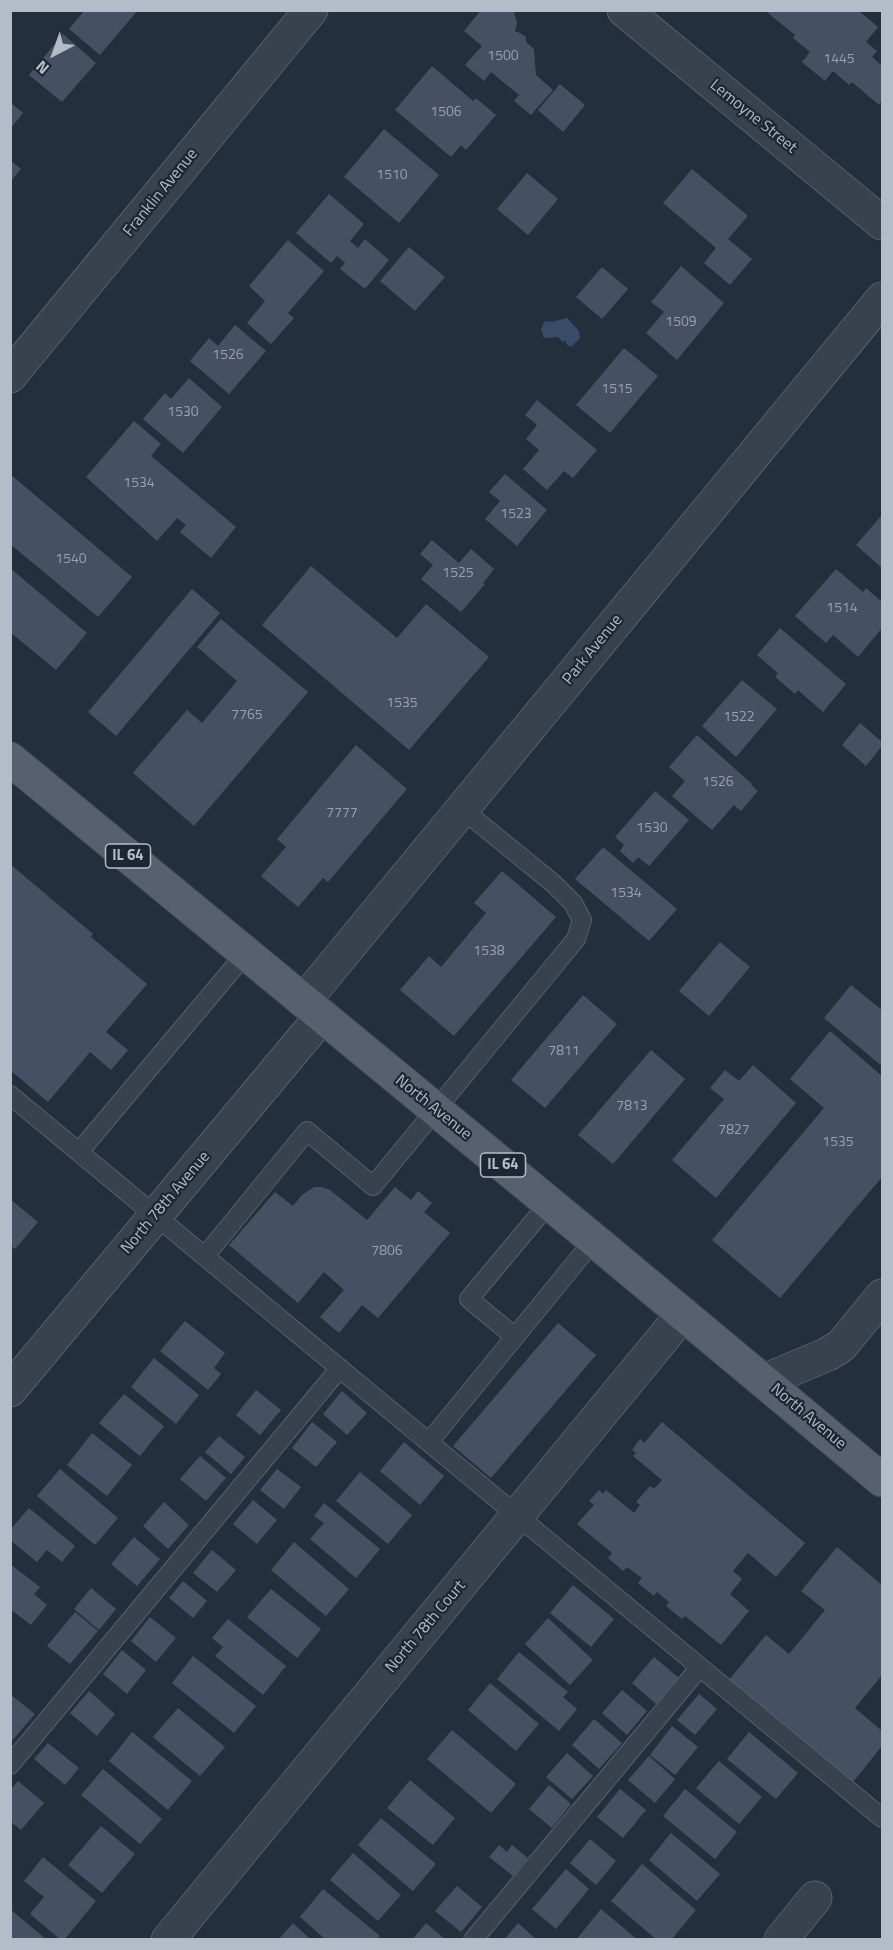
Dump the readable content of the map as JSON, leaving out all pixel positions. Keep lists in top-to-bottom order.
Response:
{
  "streets": {
    "main road": ["IL 64", "North Avenue"],
    "street": [
      "Lemoyne Street",
      "Franklin Avenue",
      "Park Avenue",
      "North 78th Avenue",
      "North 78th Court"
    ]
  },
  "crossings": [
    ["Park Avenue", "North Avenue"],
    ["Park Avenue", "North 78th Avenue"],
    ["North Avenue", "North 78th Avenue"],
    ["North Avenue", "North 78th Court"]
  ],
  "house_numbers": [
    "1500",
    "1445",
    "1506",
    "1510",
    "1509",
    "1526",
    "1515",
    "1530",
    "1534",
    "1523",
    "1540",
    "1525",
    "1514",
    "1535",
    "7765",
    "1522",
    "1526",
    "7777",
    "1530",
    "1534",
    "1538",
    "7811",
    "7813",
    "7827",
    "1535",
    "7806"
  ],
  "north": "bottom left"
}
